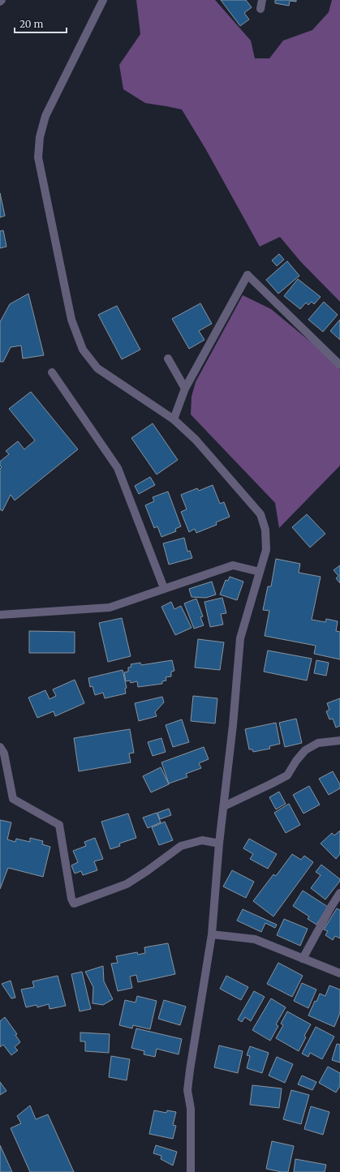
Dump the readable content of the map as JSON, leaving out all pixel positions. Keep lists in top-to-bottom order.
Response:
{
  "scale_bar": "20 m"
}
